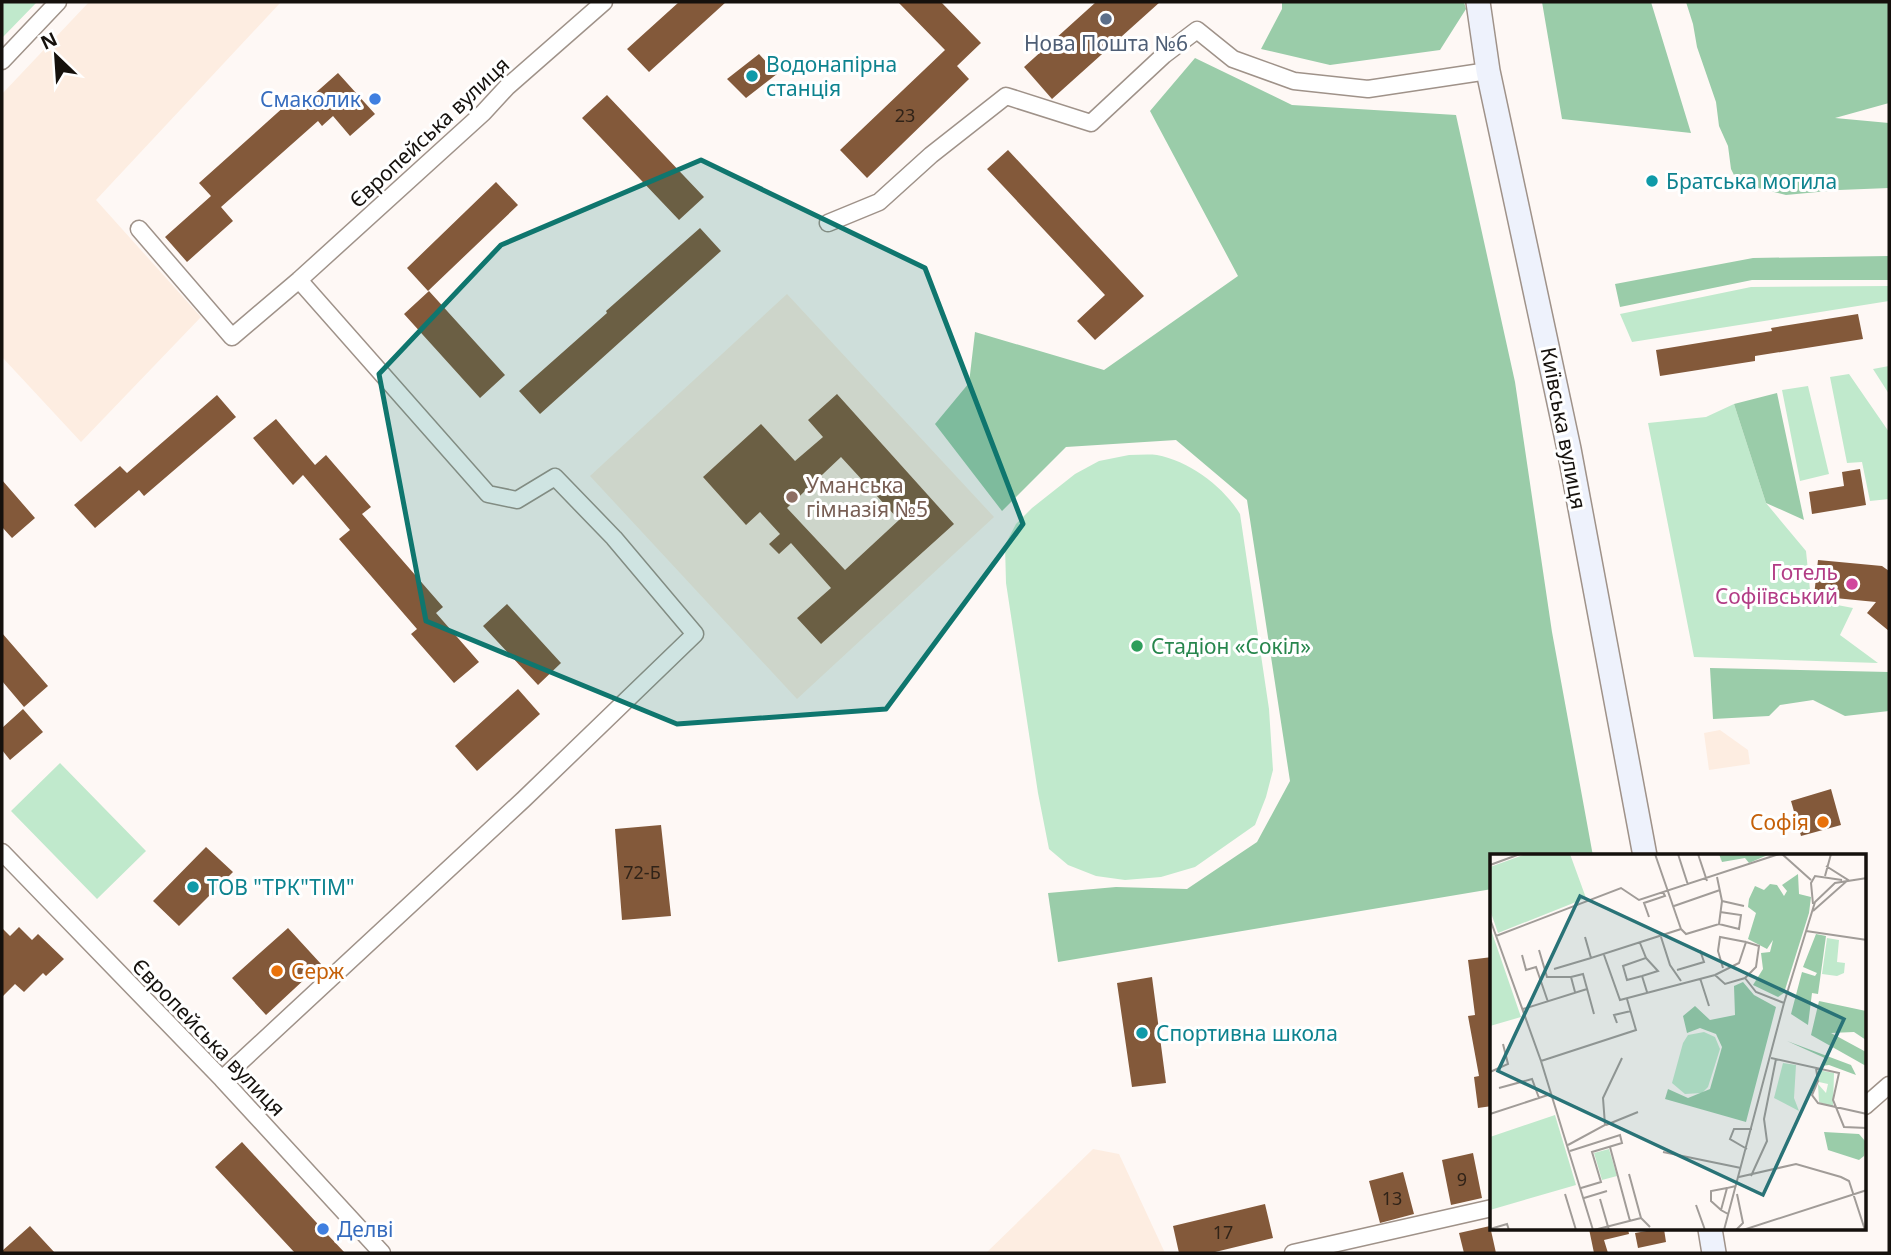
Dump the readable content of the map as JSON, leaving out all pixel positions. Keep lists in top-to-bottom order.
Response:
{
  "streets": {
    "main road": ["Київська вулиця"],
    "street": ["Європейська вулиця"]
  },
  "places": [
    "Нова Пошта №6",
    "Водонапірна станція",
    "Смаколик",
    "Братська могила",
    "Уманська гімназія №5",
    "Готель Софіївський",
    "Стадіон «Сокіл»",
    "Софія",
    "ТОВ \"ТРК\"ТІМ\"",
    "Серж",
    "Спортивна школа",
    "Делві"
  ],
  "house_numbers": [
    "23",
    "72-Б",
    "9",
    "13",
    "17"
  ],
  "north": "top left"
}
